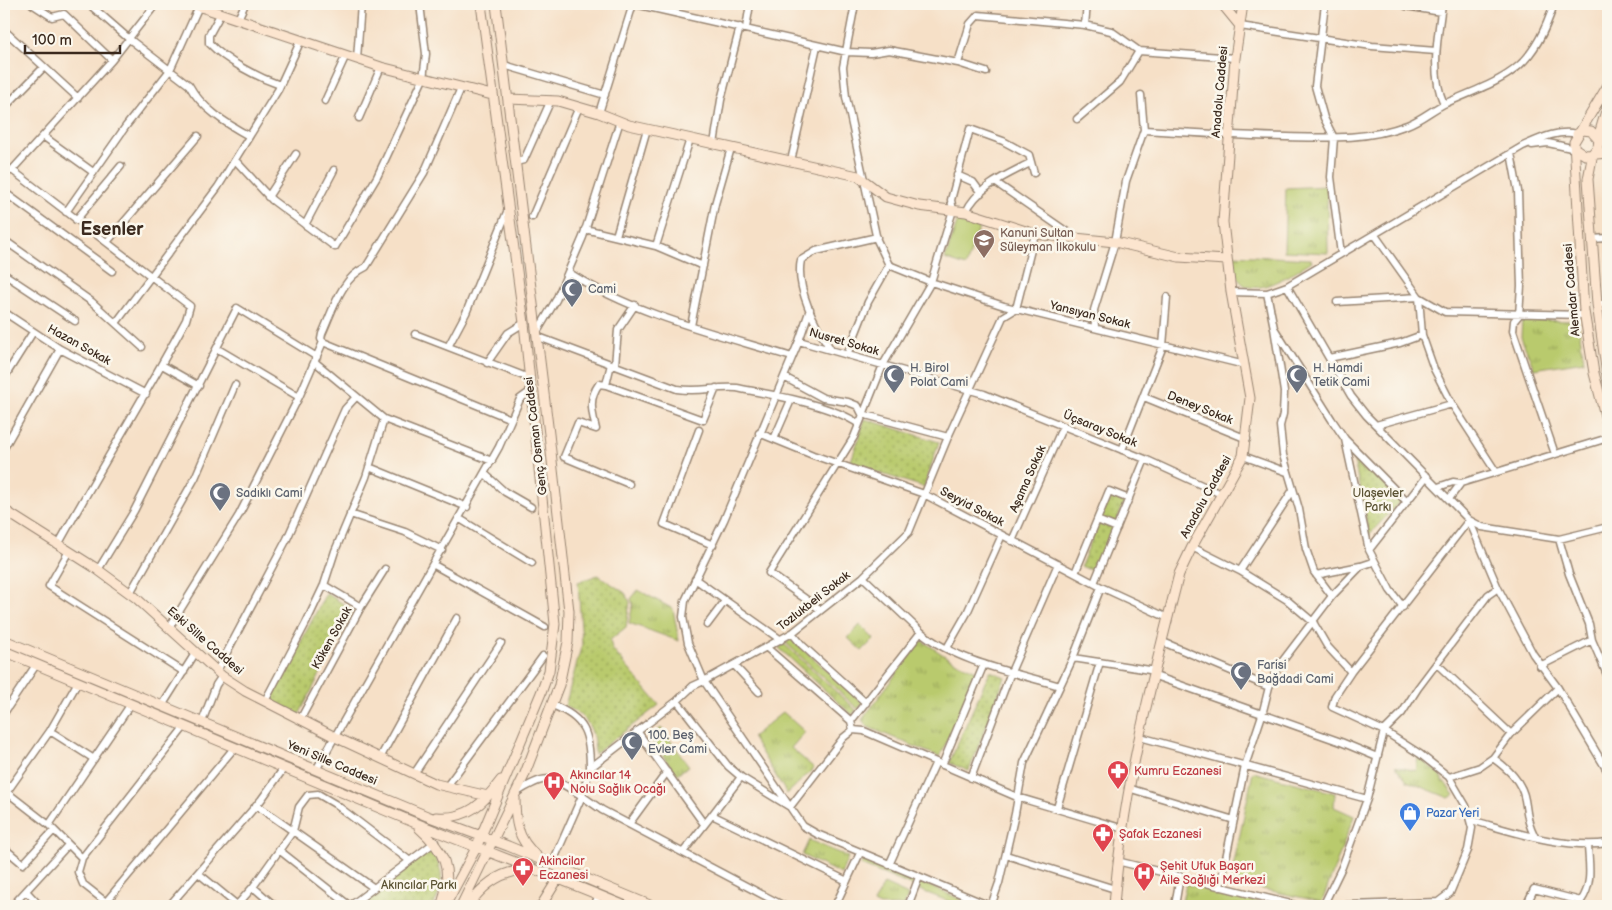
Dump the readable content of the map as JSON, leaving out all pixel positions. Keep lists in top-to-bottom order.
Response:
{
  "streets": {
    "main road": [
      "Anadolu Caddesi",
      "Alemdar Caddesi",
      "Genç Osman Caddesi",
      "Eski Sille Caddesi",
      "Yeni Sille Caddesi"
    ],
    "street": [
      "Yansıyan Sokak",
      "Nusret Sokak",
      "Hazan Sokak",
      "Deney Sokak",
      "Üçsaray Sokak",
      "Aşama Sokak",
      "Seyyid Sokak",
      "Tozlukbeli Sokak",
      "Köken Sokak"
    ]
  },
  "crossings": [
    ["Anadolu Caddesi", "Yansıyan Sokak"],
    ["Anadolu Caddesi", "Deney Sokak"],
    ["Anadolu Caddesi", "Üçsaray Sokak"],
    ["Anadolu Caddesi", "Seyyid Sokak"],
    ["Yansıyan Sokak", "Tozlukbeli Sokak"],
    ["Nusret Sokak", "Üçsaray Sokak"],
    ["Nusret Sokak", "Tozlukbeli Sokak"],
    ["Üçsaray Sokak", "Aşama Sokak"],
    ["Üçsaray Sokak", "Tozlukbeli Sokak"],
    ["Genç Osman Caddesi", "Yeni Sille Caddesi"],
    ["Aşama Sokak", "Seyyid Sokak"],
    ["Seyyid Sokak", "Tozlukbeli Sokak"],
    ["Köken Sokak", "Eski Sille Caddesi"]
  ],
  "districts": ["Esenler"],
  "parks": ["Ulaşevler Parkı", "Akıncılar Parkı"],
  "places": {
    "school or university": ["Kanuni Sultan Süleyman İlkokulu"],
    "mosque": [
      "Cami",
      "H. Birol Polat Cami",
      "H. Hamdi Tetik Cami",
      "Sadıklı Cami",
      "Farisi Bağdadi Cami",
      "100. Beş Evler Cami"
    ],
    "pharmacy": ["Kumru Eczanesi", "Şafak Eczanesi", "Akincilar Eczanesi"],
    "hospital": ["Akıncılar 14 Nolu Sağlık Ocağı", "Şehit Ufuk Başarı Aile Sağlığı Merkezi"],
    "shop": ["Pazar Yeri"]
  },
  "scale_bar": "100 m"
}
